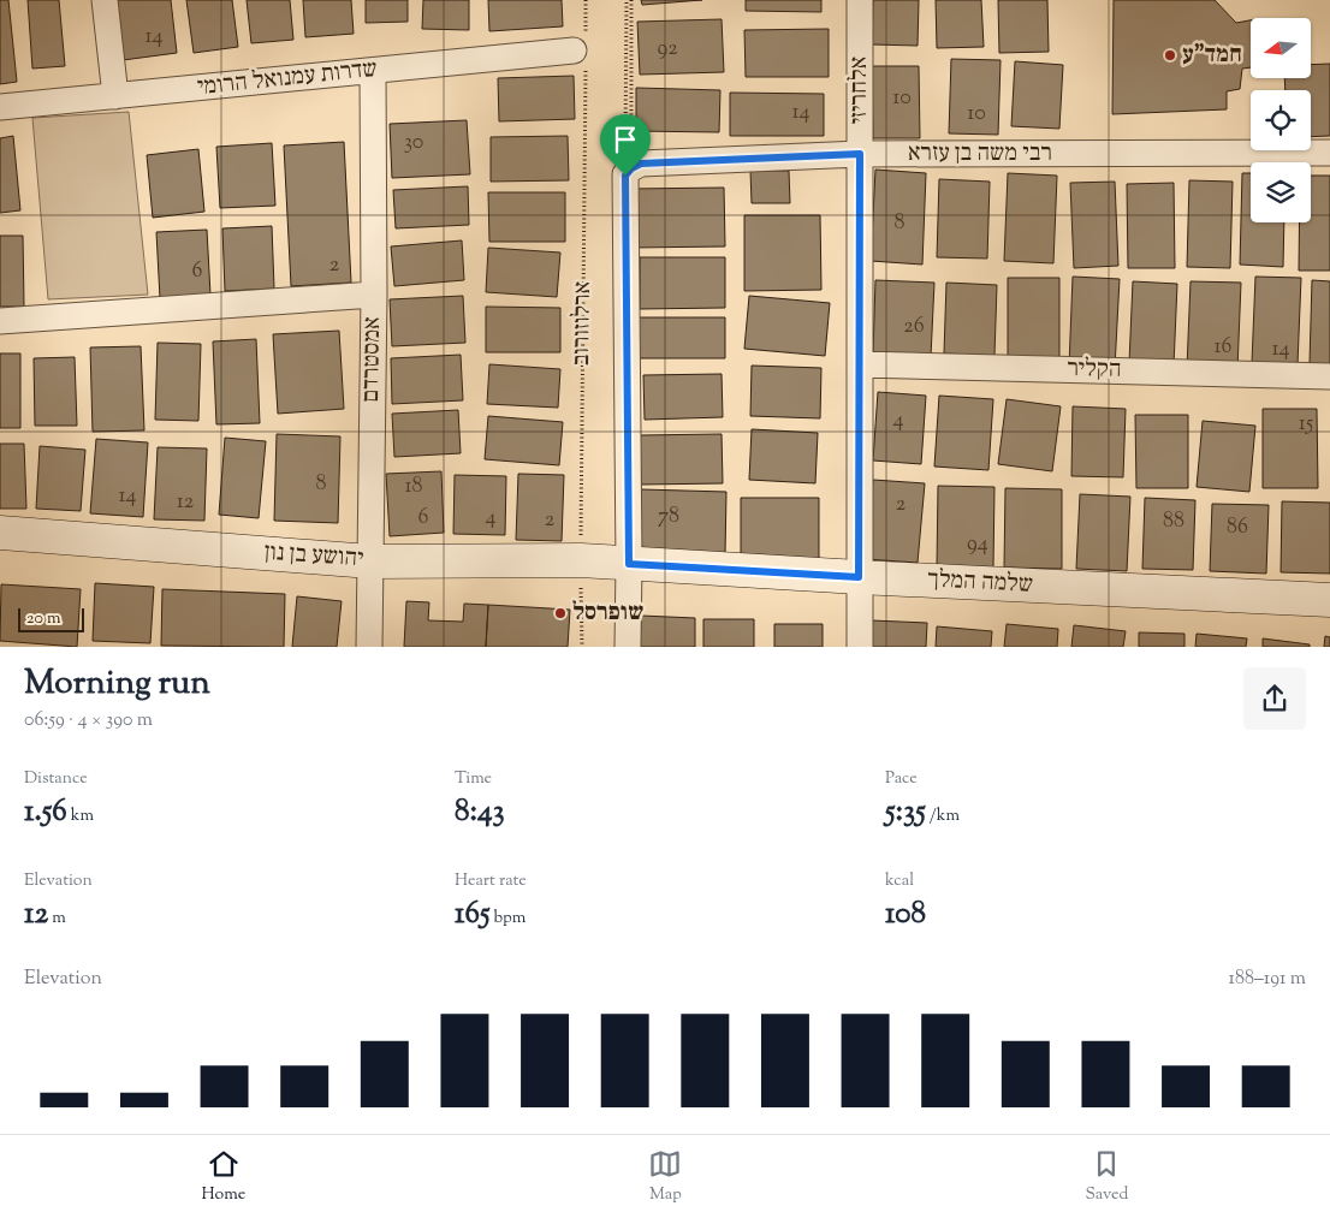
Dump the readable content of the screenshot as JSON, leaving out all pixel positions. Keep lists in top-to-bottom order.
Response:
{
  "streets": {
    "street": [
      "שדרות עמנואל הרומי",
      "אלחריזי",
      "רבי משה בן עזרא",
      "ארלוזורוב",
      "אמסטרדם",
      "הקליר",
      "יהושע בן נון",
      "שלמה המלך"
    ]
  },
  "crossings": [
    ["שדרות עמנואל הרומי", "ארלוזורוב"],
    ["שדרות עמנואל הרומי", "אמסטרדם"],
    ["אלחריזי", "רבי משה בן עזרא"],
    ["אלחריזי", "הקליר"],
    ["אלחריזי", "שלמה המלך"],
    ["רבי משה בן עזרא", "ארלוזורוב"],
    ["ארלוזורוב", "יהושע בן נון"],
    ["ארלוזורוב", "שלמה המלך"],
    ["אמסטרדם", "יהושע בן נון"],
    ["יהושע בן נון", "שלמה המלך"]
  ],
  "places": ["חמד\"ע", "שופרסל"],
  "house_numbers": [
    "14",
    "92",
    "10",
    "14",
    "10",
    "30",
    "8",
    "2",
    "6",
    "26",
    "16",
    "14",
    "4",
    "15",
    "8",
    "18",
    "14",
    "12",
    "2",
    "78",
    "6",
    "4",
    "2",
    "88",
    "86",
    "94"
  ],
  "scale_bar": "20 m",
  "north": "left",
  "page": {
    "scale": "20 m",
    "heading": ["Morning run", "06:59 · 4 × 390 m"],
    "stats": [
      ["Distance", "1.56 km"],
      ["Time", "8:43"],
      ["Pace", "5:35 /km"],
      ["Elevation", "12 m"],
      ["Heart rate", "165 bpm"],
      ["kcal", "108"]
    ],
    "chart": ["Elevation", "188–191 m"],
    "tabs": ["Home", "Map", "Saved"]
  }
}
